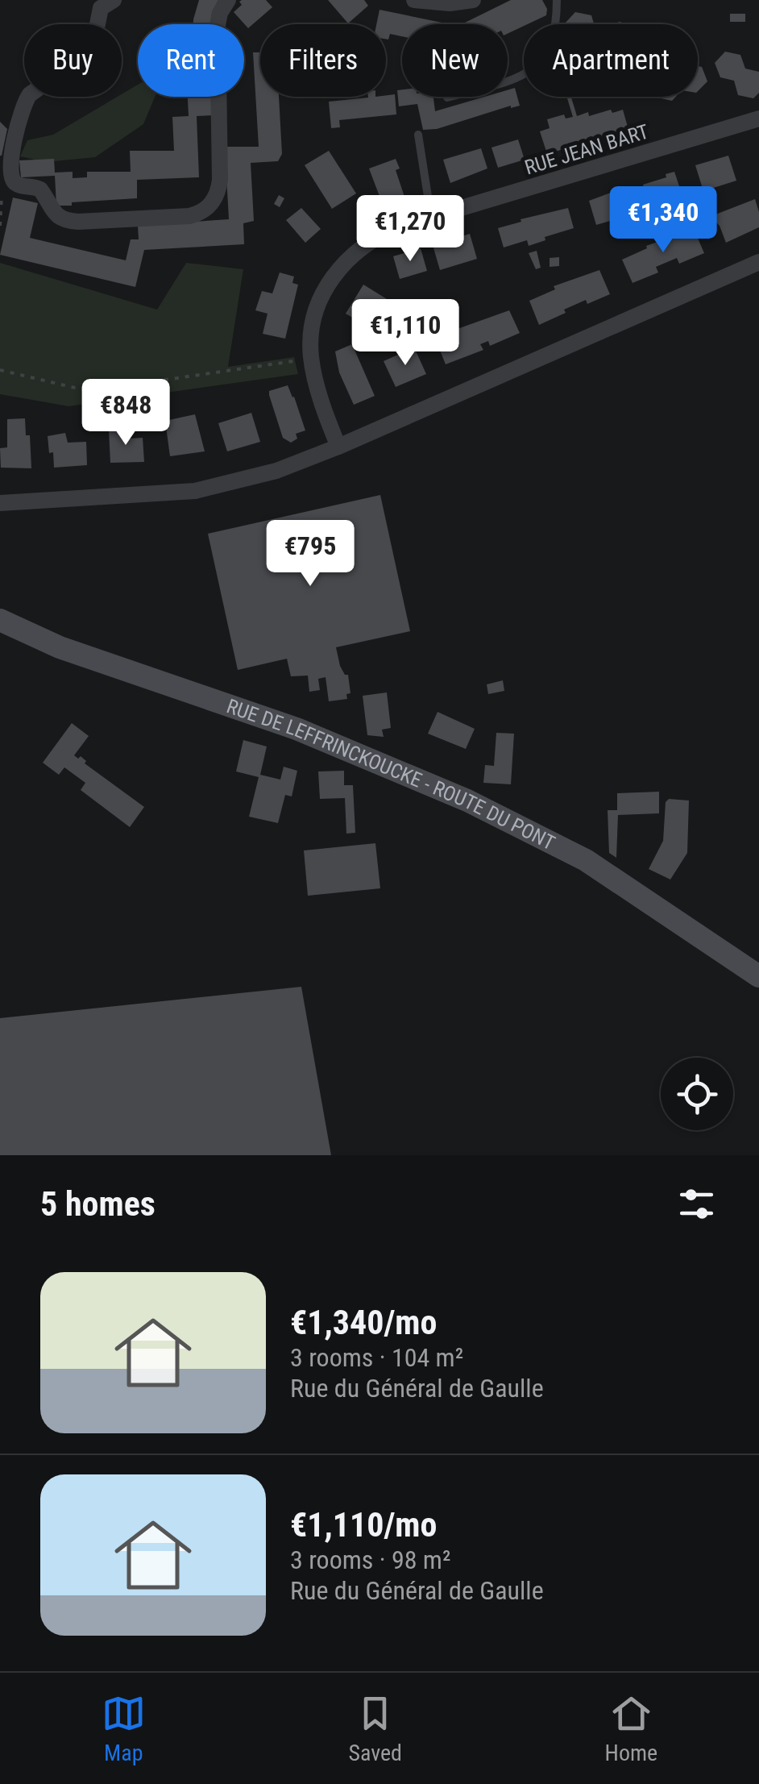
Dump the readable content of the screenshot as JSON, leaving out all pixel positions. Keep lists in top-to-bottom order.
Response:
{
  "streets": {
    "main road": ["RUE DE LEFFRINCKOUCKE - ROUTE DU PONT"],
    "street": ["RUE JEAN BART"]
  },
  "page": {
    "chip": [
      "Buy",
      "Rent",
      "Filters",
      "New",
      "Apartment"
    ],
    "price": [
      "€1,340",
      "€1,270",
      "€1,110",
      "€848",
      "€795"
    ],
    "heading": "5 homes",
    "list": [
      {
        "name": "€1,340/mo",
        "note": "3 rooms · 104 m² · Rue du Général de Gaulle"
      },
      {
        "name": "€1,110/mo",
        "note": "3 rooms · 98 m² · Rue du Général de Gaulle"
      }
    ],
    "tabs": ["Map", "Saved", "Home"]
  }
}
